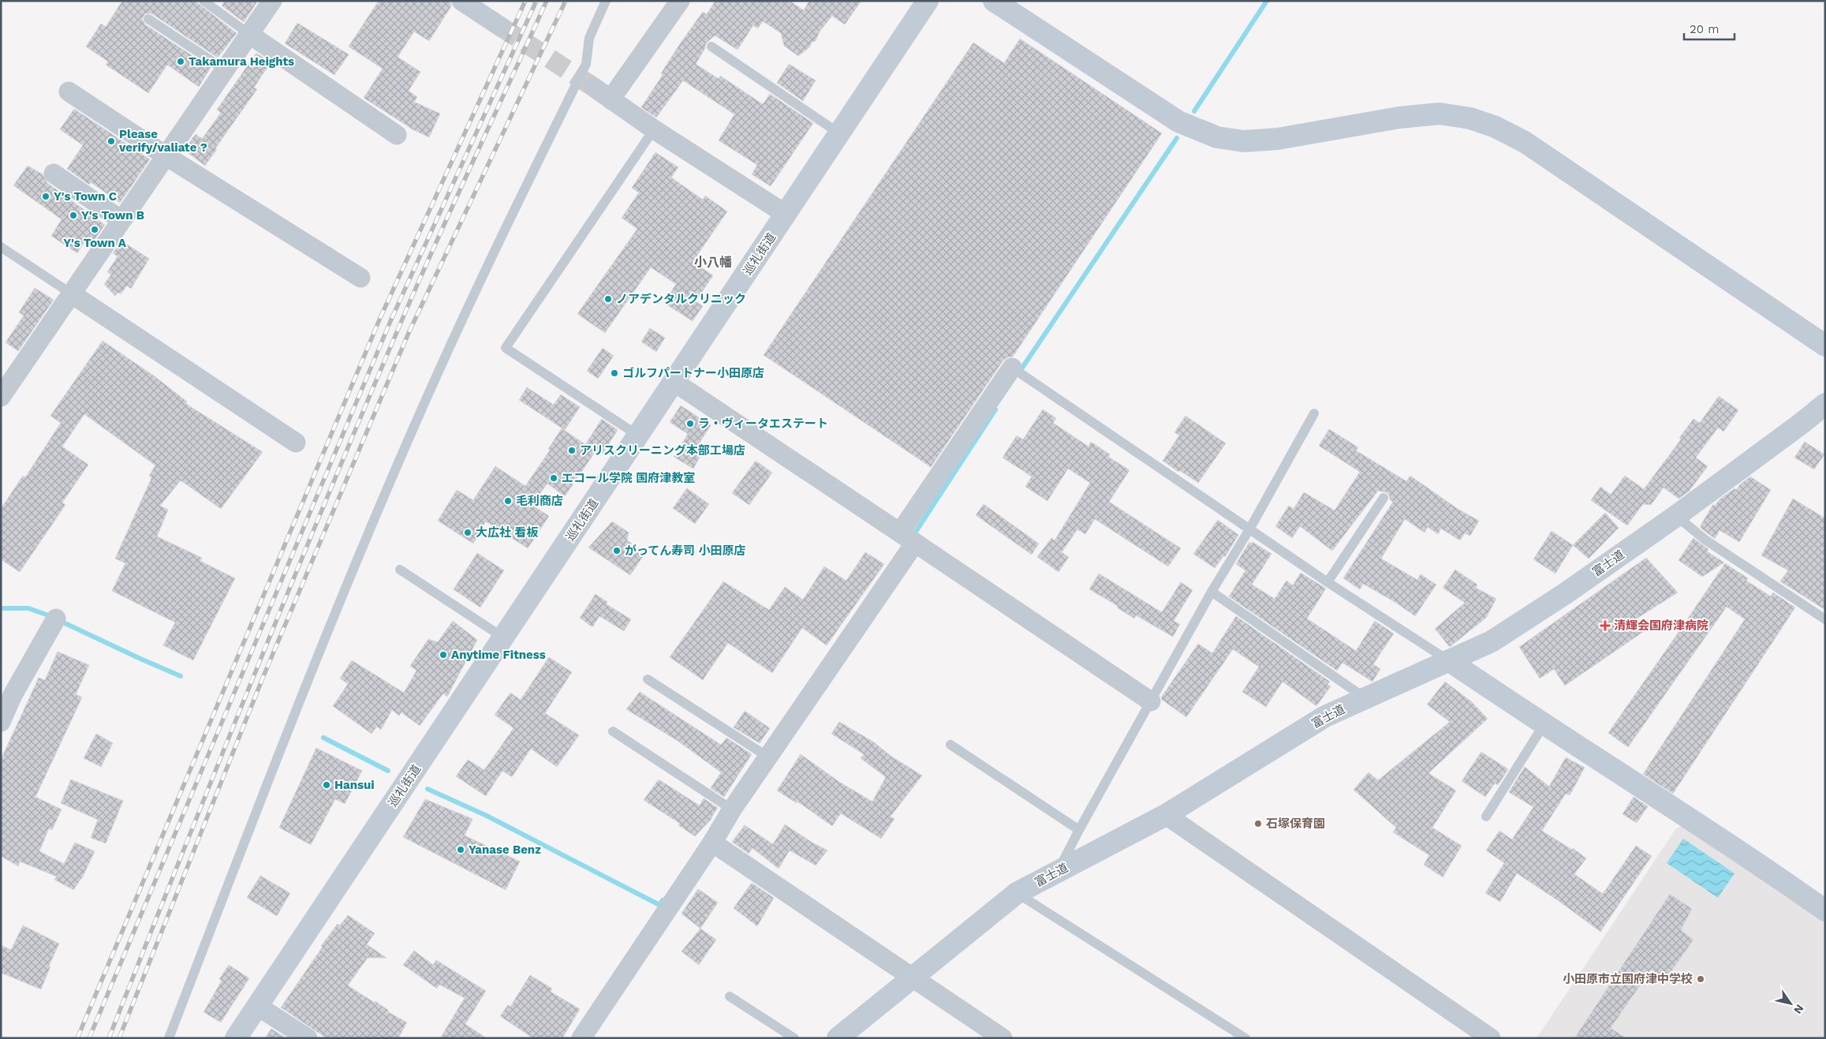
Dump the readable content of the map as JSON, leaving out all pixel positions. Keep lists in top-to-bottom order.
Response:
{
  "streets": {
    "street": ["巡礼街道", "富士道"]
  },
  "districts": ["小八幡"],
  "places": {
    "other": [
      "Takamura Heights",
      "Please verify/valiate ?",
      "Y's Town C",
      "Y's Town B",
      "Y's Town A",
      "ノアデンタルクリニック",
      "ゴルフパートナー小田原店",
      "ラ・ヴィータエステート",
      "アリスクリーニング本部工場店",
      "エコール学院 国府津教室",
      "毛利商店",
      "大広社 看板",
      "がってん寿司 小田原店",
      "Anytime Fitness",
      "Hansui",
      "石塚保育園",
      "Yanase Benz",
      "小田原市立国府津中学校"
    ],
    "health": ["清輝会国府津病院"]
  },
  "scale_bar": "20 m",
  "north": "bottom right"
}
